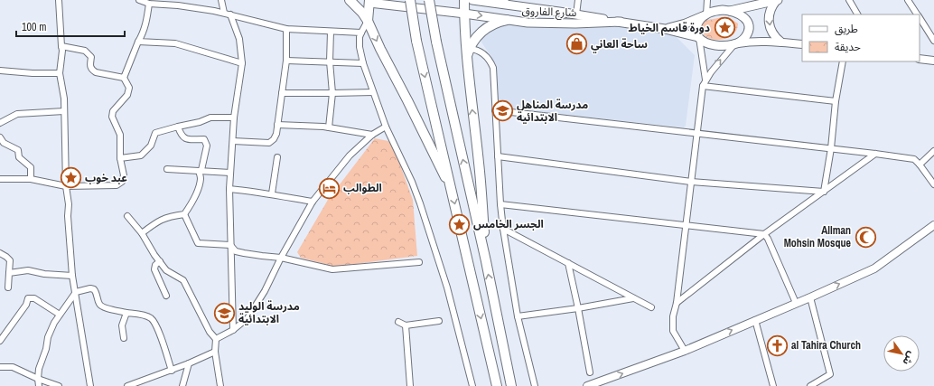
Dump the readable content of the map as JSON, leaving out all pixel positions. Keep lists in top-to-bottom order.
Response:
{
  "streets": {
    "main road": ["شارع الفاروق"]
  },
  "places": {
    "place": ["دورة قاسم الخياط", "عبد خوب", "الجسر الخامس"],
    "shop": ["ساحة العاني"],
    "school or university": ["مدرسة المناهل الابتدائية", "مدرسة الوليد الابتدائية"],
    "hotel": ["الطوالب"],
    "mosque": ["Allman Mohsin Mosque"],
    "church": ["al Tahira Church"]
  },
  "legend": ["طريق", "حديقة"],
  "scale_bar": "100 m",
  "north": "bottom right"
}
